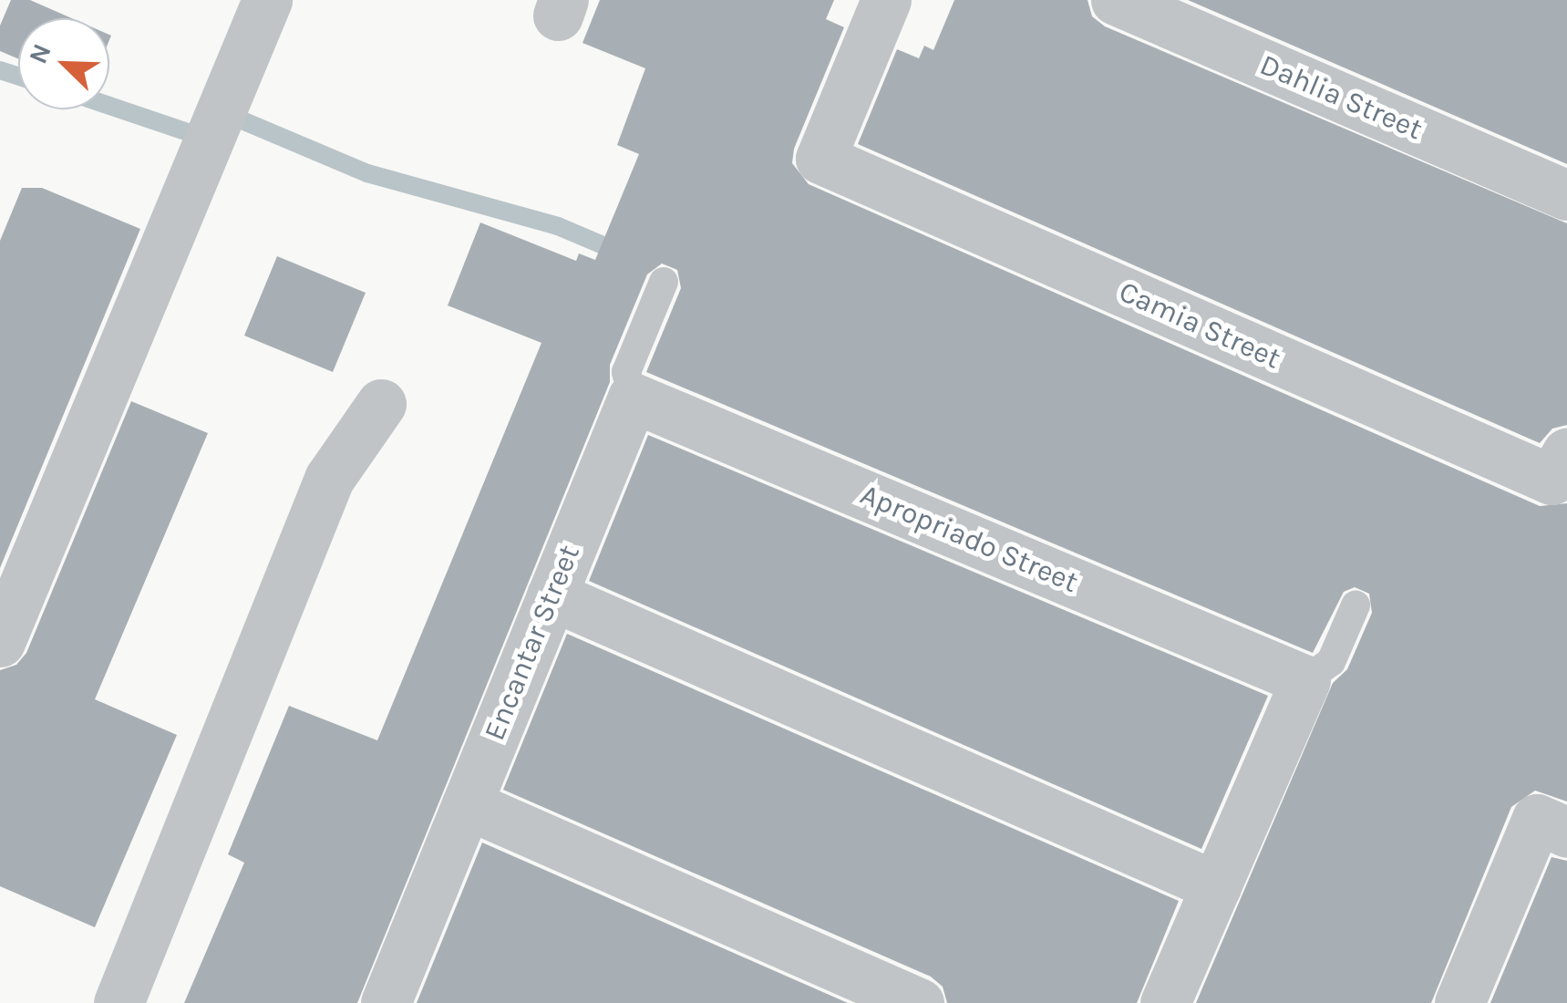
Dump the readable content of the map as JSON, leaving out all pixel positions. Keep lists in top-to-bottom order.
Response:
{
  "streets": {
    "street": [
      "Dahlia Street",
      "Camia Street",
      "Apropriado Street",
      "Encantar Street"
    ]
  },
  "crossings": [
    ["Apropriado Street", "Encantar Street"]
  ],
  "north": "top left"
}
